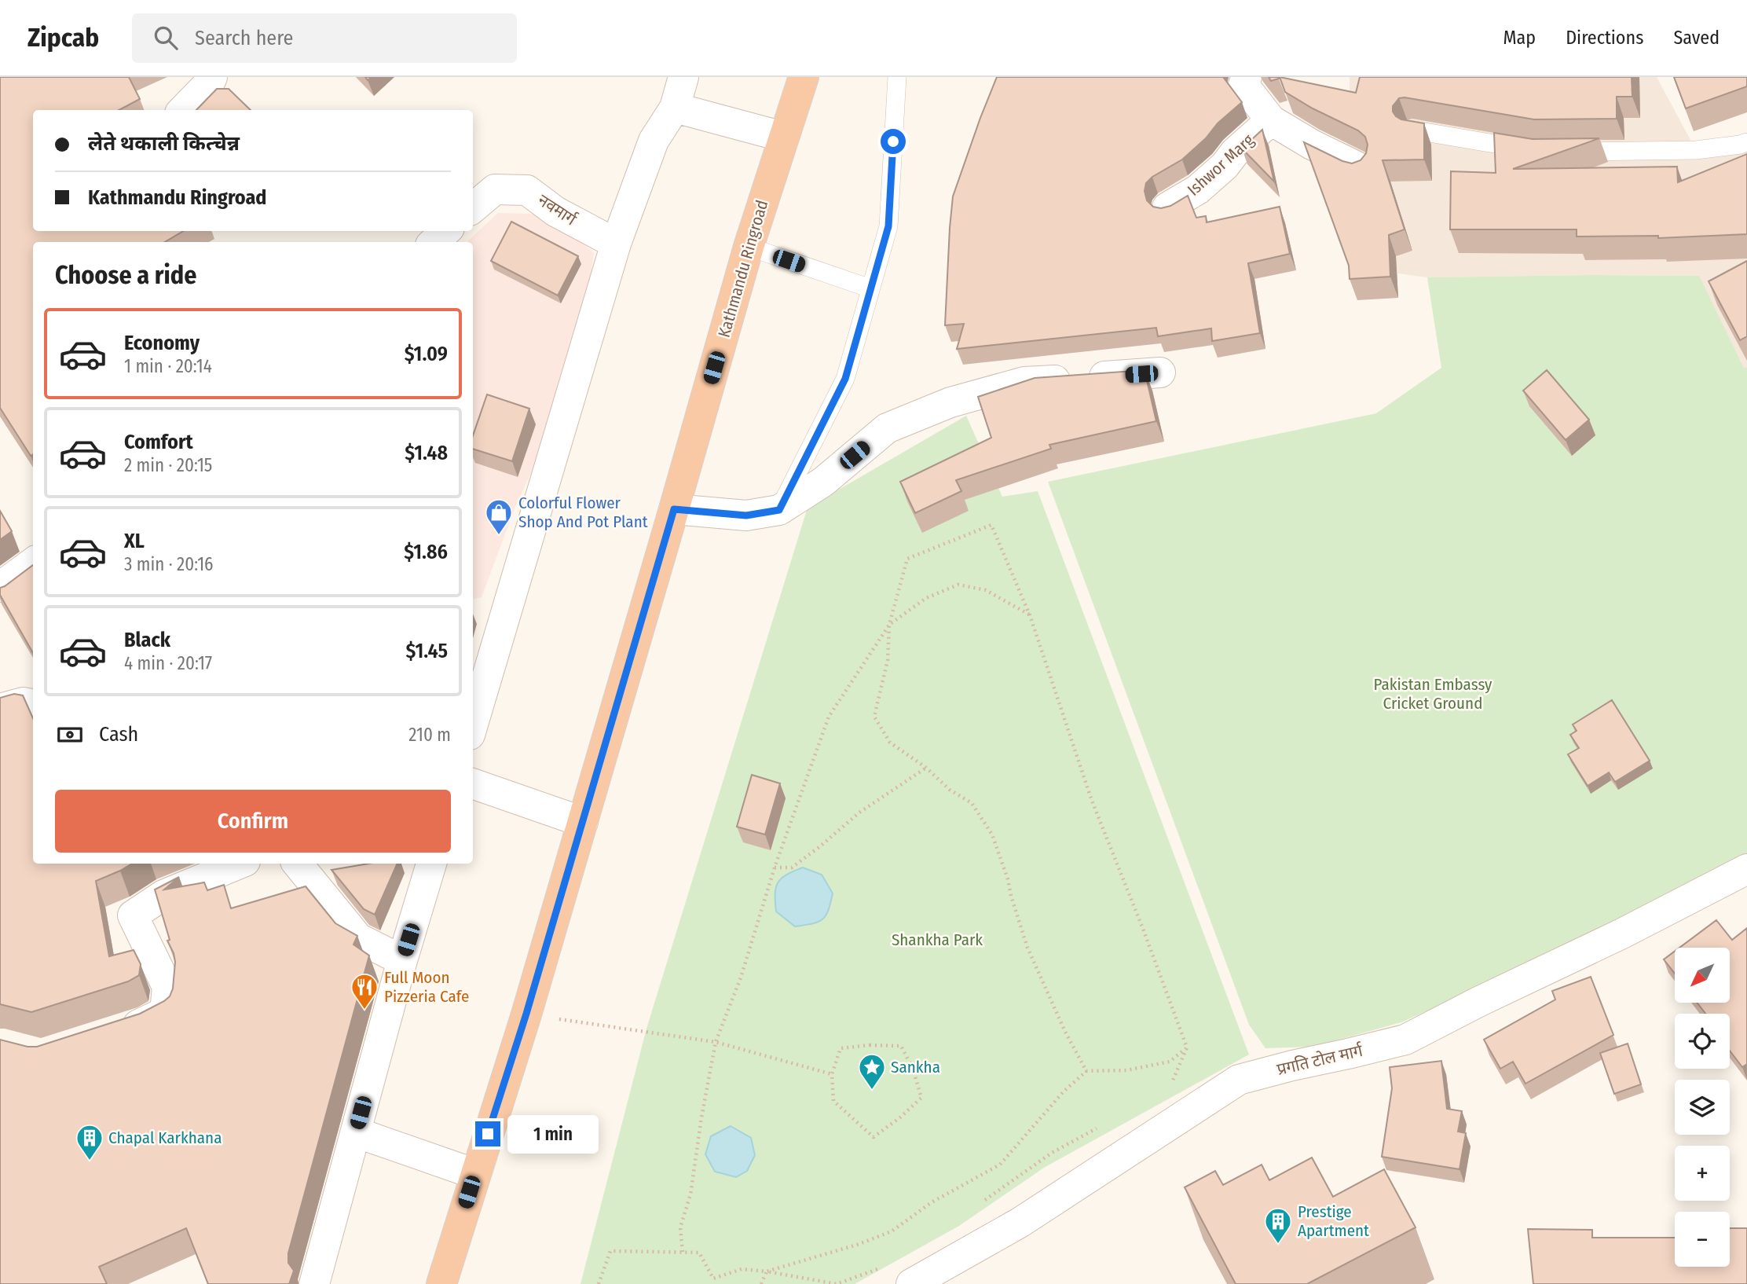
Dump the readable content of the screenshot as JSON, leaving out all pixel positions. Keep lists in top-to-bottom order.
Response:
{
  "streets": {
    "highway": ["Kathmandu Ringroad"],
    "street": ["Ishwor Marg", "नवमार्ग", "प्रगति टोल मार्ग"]
  },
  "parks": ["Pakistan Embassy Cricket Ground", "Shankha Park"],
  "places": {
    "shop": ["Colorful Flower Shop And Pot Plant"],
    "restaurant": ["Full Moon Pizzeria Cafe"],
    "place": ["Sankha"],
    "building": ["Chapal Karkhana", "Prestige Apartment"]
  },
  "north": "bottom left",
  "page": {
    "header": "Zipcab",
    "search": "Search here",
    "nav": ["Map", "Directions", "Saved"],
    "banner": ["लेते थकाली कित्चेन्न", "Kathmandu Ringroad"],
    "heading": "Choose a ride",
    "list": [
      {
        "name": "Economy",
        "note": "1 min · 20:14",
        "value": "$1.09"
      },
      {
        "name": "Comfort",
        "note": "2 min · 20:15",
        "value": "$1.48"
      },
      {
        "name": "XL",
        "note": "3 min · 20:16",
        "value": "$1.86"
      },
      {
        "name": "Black",
        "note": "4 min · 20:17",
        "value": "$1.45"
      }
    ],
    "pay": ["Cash", "210 m"],
    "buttons": "Confirm",
    "map_buttons": ["+", "−"],
    "bubble": "1 min"
  }
}
